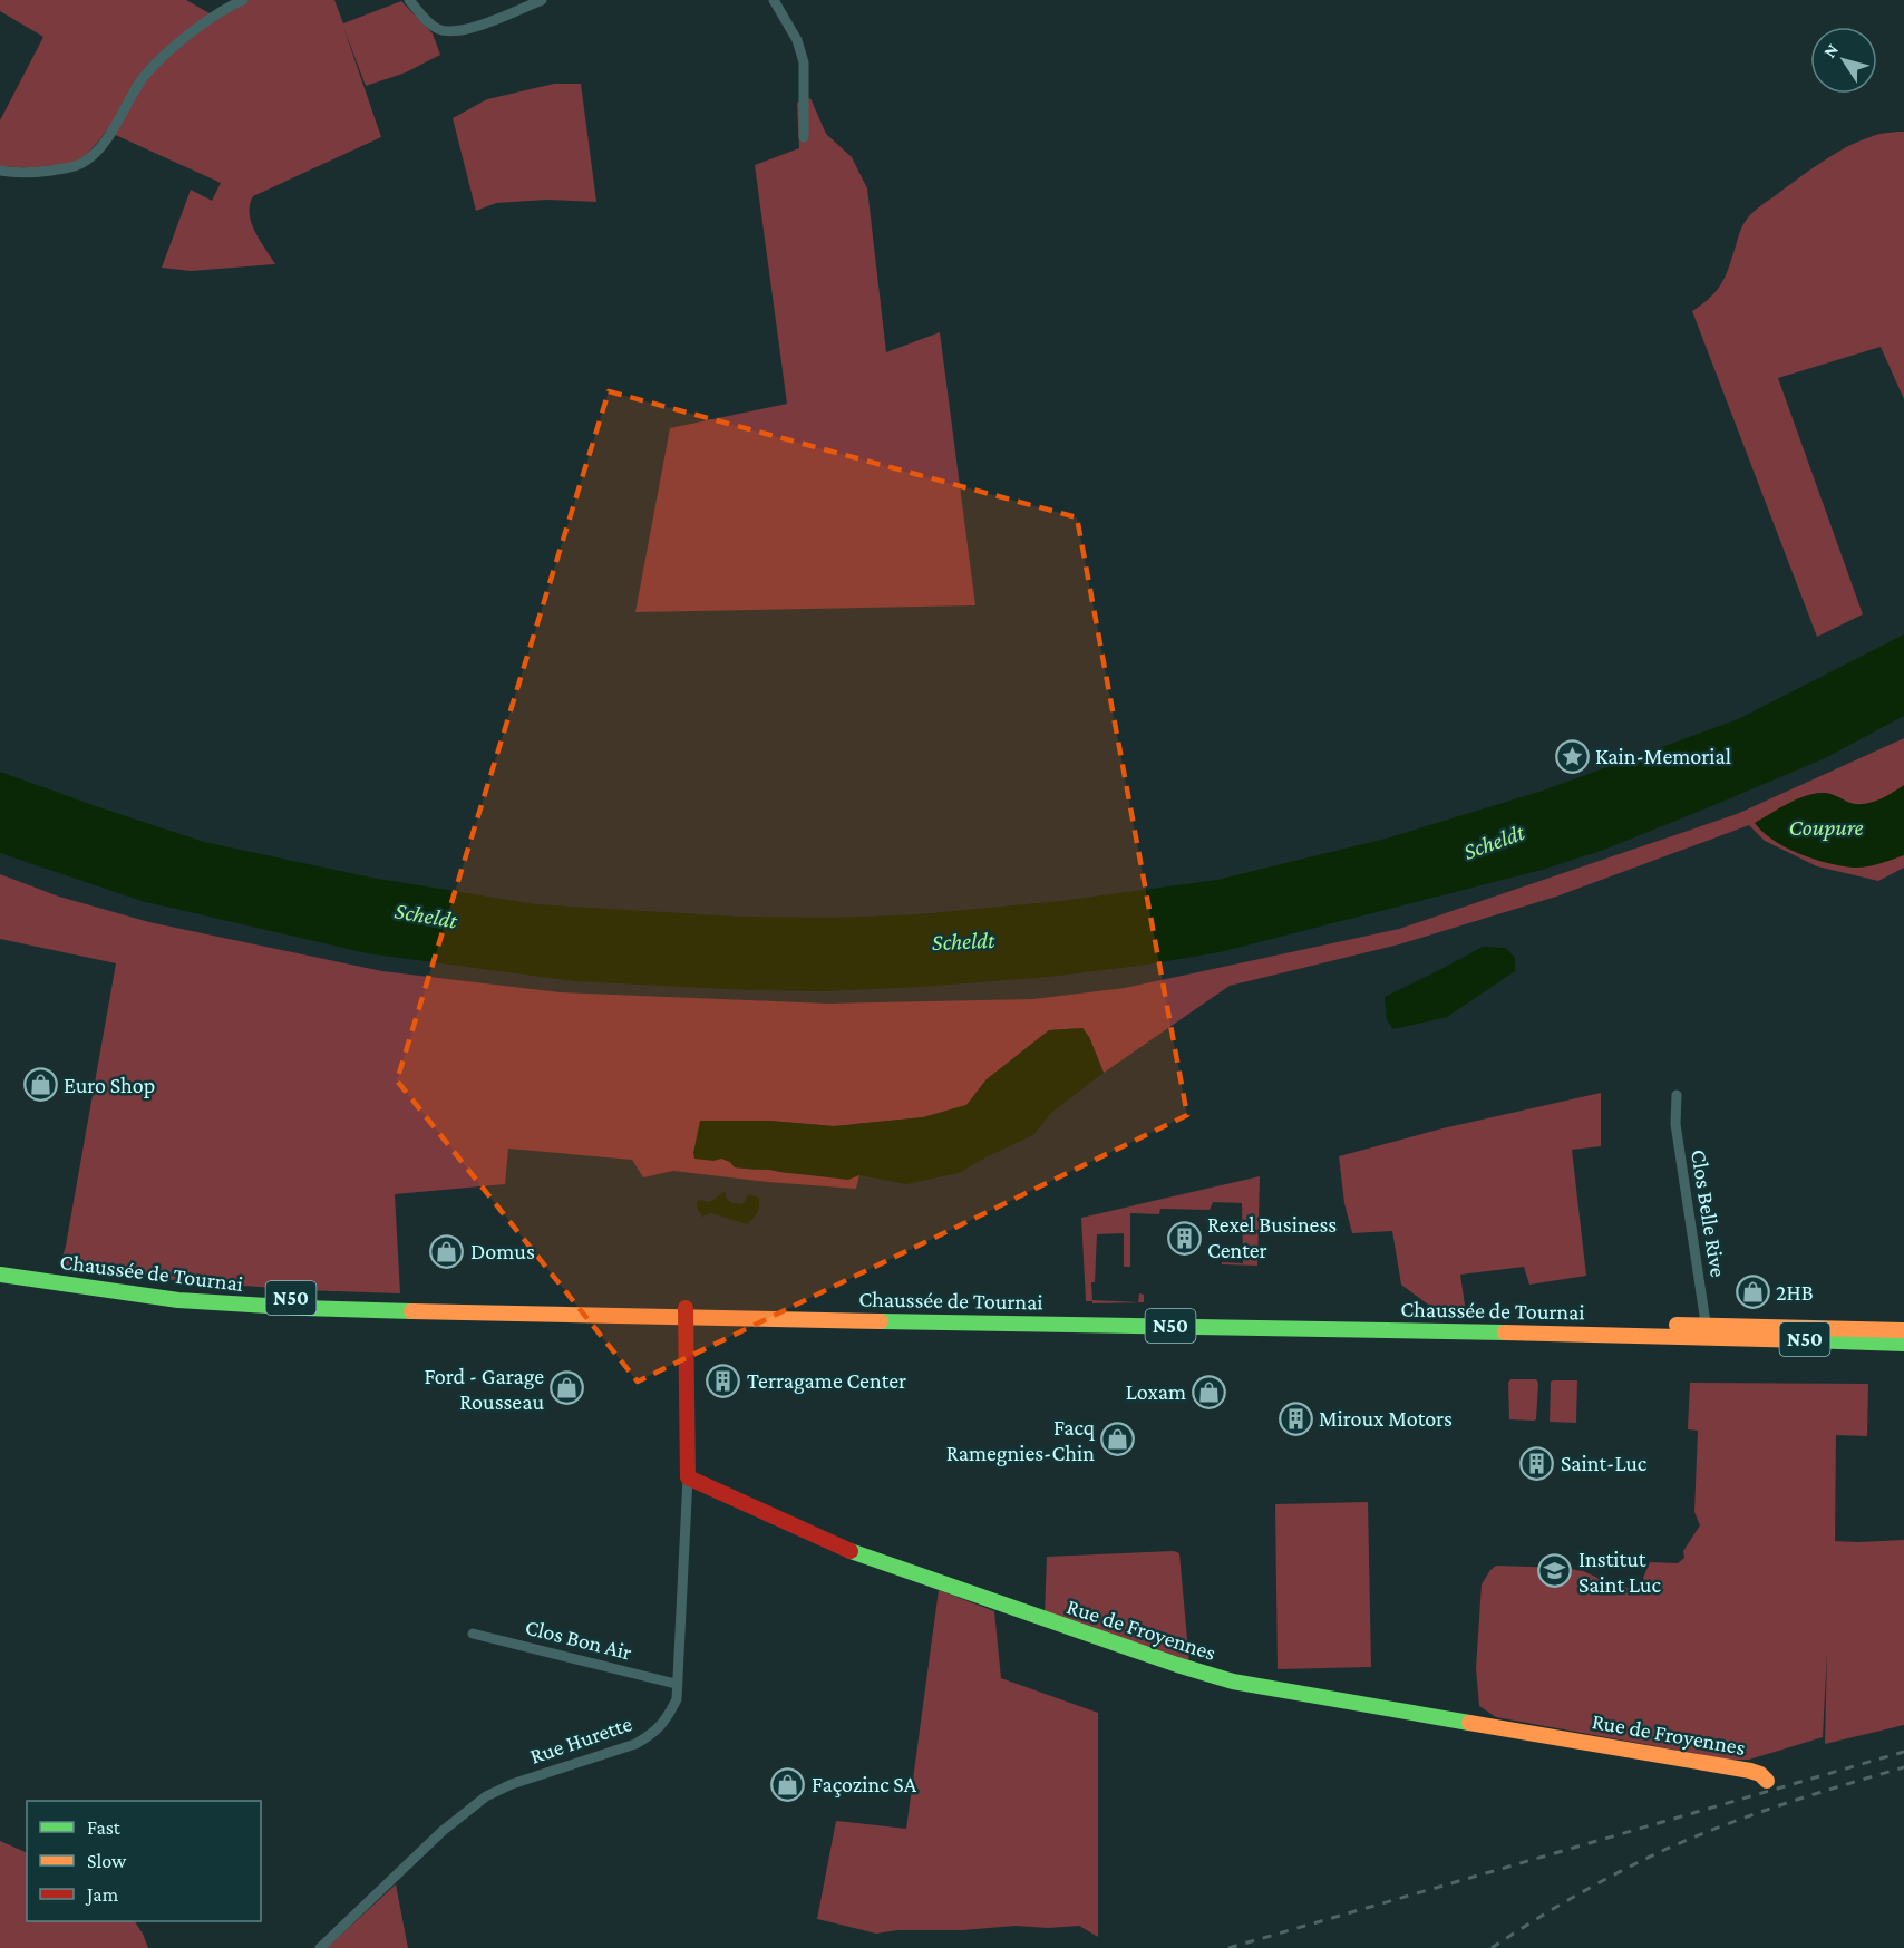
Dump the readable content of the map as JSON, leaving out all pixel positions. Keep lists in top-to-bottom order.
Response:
{
  "streets": {
    "main road": ["Chaussée de Tournai", "N50", "Rue de Froyennes"],
    "street": ["Clos Belle Rive", "Clos Bon Air", "Rue Hurette"]
  },
  "crossings": [
    ["Clos Belle Rive", "Chaussée de Tournai"],
    ["Rue de Froyennes", "Rue Hurette"],
    ["Clos Bon Air", "Rue Hurette"]
  ],
  "water": ["Coupure", "Scheldt"],
  "places": {
    "place": ["Kain-Memorial"],
    "shop": [
      "Euro Shop",
      "Domus",
      "2HB",
      "Ford - Garage Rousseau",
      "Loxam",
      "Facq Ramegnies-Chin",
      "Façozinc SA"
    ],
    "building": [
      "Rexel Business Center",
      "Terragame Center",
      "Miroux Motors",
      "Saint-Luc"
    ],
    "school or university": ["Institut Saint Luc"]
  },
  "legend": ["Fast", "Slow", "Jam"],
  "north": "top left"
}
